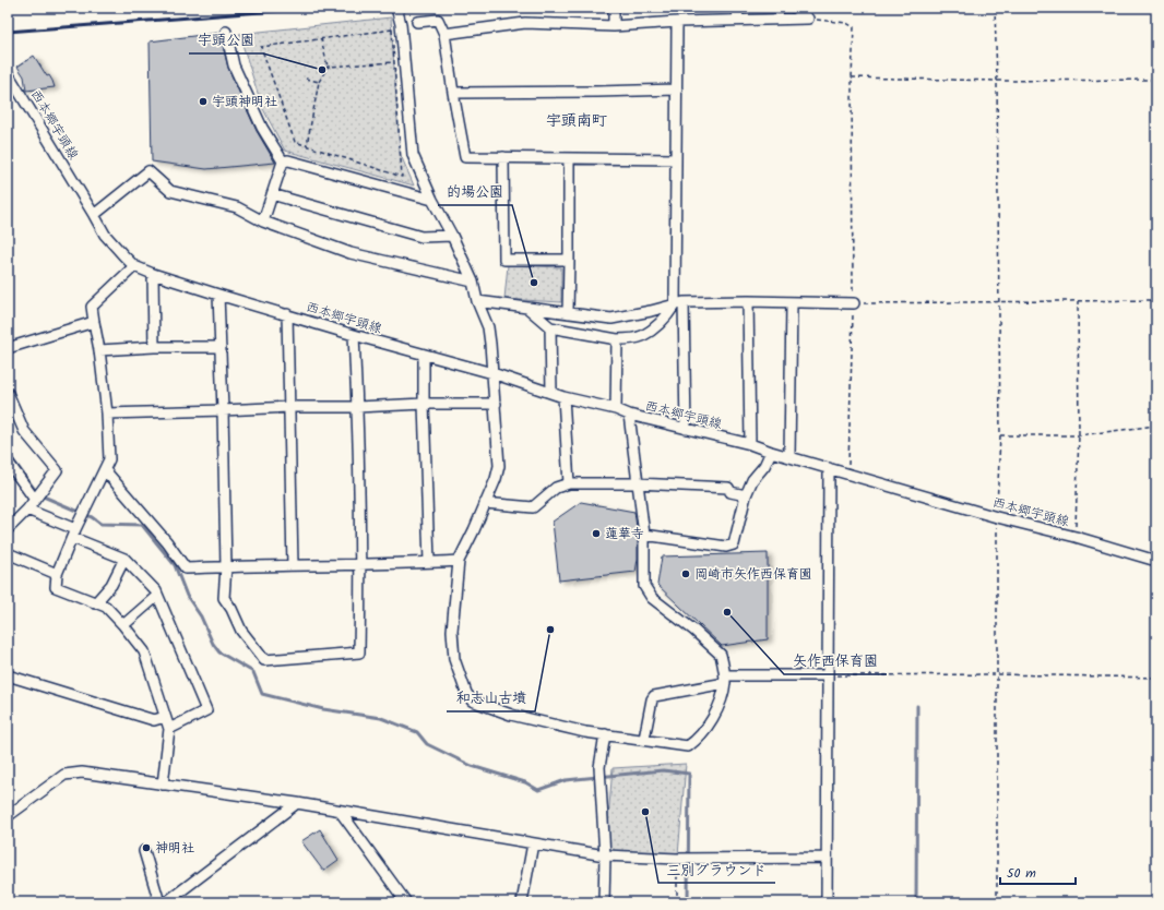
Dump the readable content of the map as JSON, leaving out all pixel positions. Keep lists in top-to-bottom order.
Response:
{
  "streets": {
    "street": ["西本郷宇頭線"]
  },
  "districts": ["宇頭南町"],
  "places": [
    "宇頭公園",
    "宇頭神明社",
    "的場公園",
    "蓮華寺",
    "岡崎市矢作西保育園",
    "矢作西保育園",
    "和志山古墳",
    "三別グラウンド",
    "神明社"
  ],
  "scale_bar": "50 m"
}
